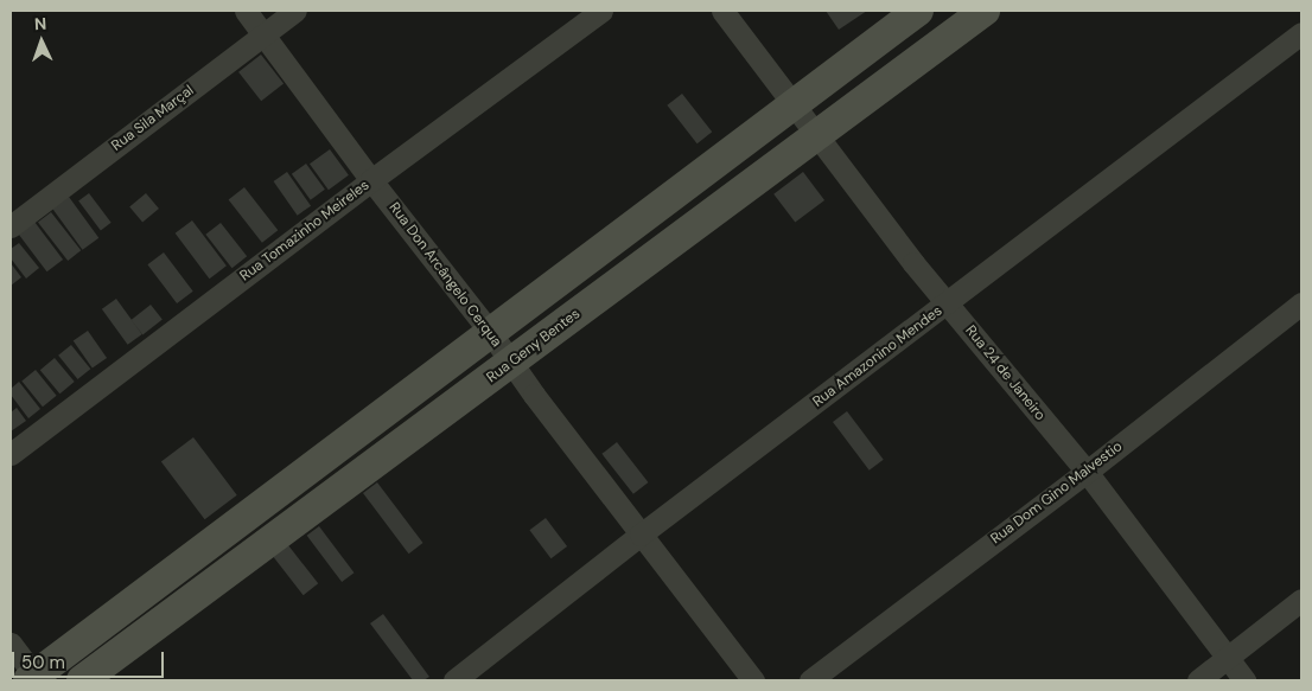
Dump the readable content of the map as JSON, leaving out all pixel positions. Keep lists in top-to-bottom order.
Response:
{
  "streets": {
    "street": [
      "Rua Sila Marçal",
      "Rua Tomazinho Meireles",
      "Rua Don Arcângelo Cerqua",
      "Rua Geny Bentes",
      "Rua Amazonino Mendes",
      "Rua 24 de Janeiro",
      "Rua Dom Gino Malvestio"
    ]
  },
  "crossings": [
    ["Rua Sila Marçal", "Rua Don Arcângelo Cerqua"],
    ["Rua Tomazinho Meireles", "Rua Don Arcângelo Cerqua"],
    ["Rua Don Arcângelo Cerqua", "Rua Geny Bentes"],
    ["Rua Don Arcângelo Cerqua", "Rua Amazonino Mendes"],
    ["Rua Geny Bentes", "Rua 24 de Janeiro"],
    ["Rua Amazonino Mendes", "Rua 24 de Janeiro"],
    ["Rua 24 de Janeiro", "Rua Dom Gino Malvestio"]
  ],
  "scale_bar": "50 m",
  "north": "top"
}
